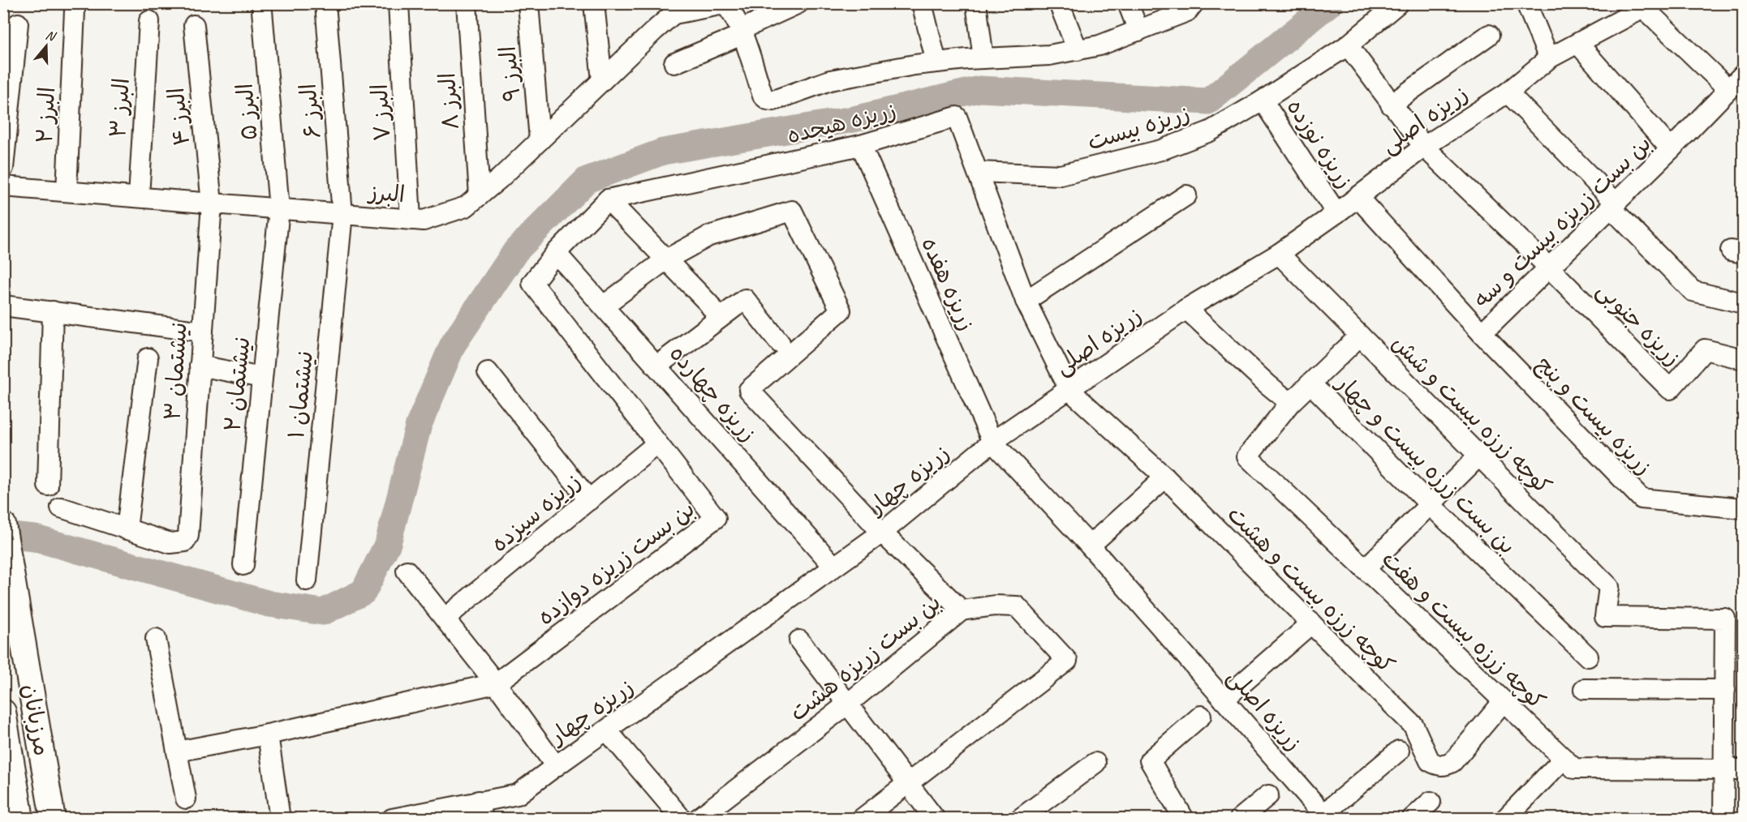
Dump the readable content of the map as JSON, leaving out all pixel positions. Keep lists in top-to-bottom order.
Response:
{
  "streets": {
    "main road": ["مرزبانان"],
    "street": [
      "البرز ۹",
      "البرز ۸",
      "البرز ۳",
      "البرز ۶",
      "البرز ۵",
      "البرز ۷",
      "البرز ۲",
      "البرز ۴",
      "زریزه اصلی",
      "زریزه هیجده",
      "زریزه بیست",
      "زریزه نوزده",
      "البرز",
      "بن بست زریزه بیست و سه",
      "زریزه هفده",
      "زریزه جنوبی",
      "نيشتمان ۳",
      "نيشتمان ۲",
      "زریزه چهارده",
      "نيشتمان ۱",
      "کوچه زرزه بیست و شش",
      "زریزه بیست و پنج",
      "بن بست زرزه بیست و چهار",
      "زریزه چهار",
      "زریزه سیزده",
      "بن بست زریزه دوازده",
      "کوچه زرزه بیست و هشت",
      "کوچه زرزه بیست و هفت",
      "بن بست زریزه هشت"
    ]
  },
  "crossings": [
    ["البرز ۹", "البرز"],
    ["البرز ۸", "البرز"],
    ["البرز ۳", "البرز"],
    ["البرز ۶", "البرز"],
    ["البرز ۶", "نيشتمان ۱"],
    ["البرز ۵", "البرز"],
    ["البرز ۵", "نيشتمان ۲"],
    ["البرز ۷", "البرز"],
    ["البرز ۲", "البرز"],
    ["البرز ۴", "البرز"],
    ["البرز ۴", "نيشتمان ۳"],
    ["زریزه اصلی", "زریزه هیجده"],
    ["زریزه اصلی", "زریزه نوزده"],
    ["زریزه اصلی", "بن بست زریزه بیست و سه"],
    ["زریزه اصلی", "زریزه هفده"],
    ["زریزه اصلی", "کوچه زرزه بیست و شش"],
    ["زریزه اصلی", "زریزه چهار"],
    ["زریزه اصلی", "کوچه زرزه بیست و هشت"],
    ["زریزه هیجده", "زریزه بیست"],
    ["زریزه هیجده", "زریزه هفده"],
    ["زریزه هیجده", "بن بست زریزه دوازده"],
    ["زریزه هیجده", "کوچه زرزه بیست و هشت"],
    ["زریزه بیست", "زریزه نوزده"],
    ["البرز", "نيشتمان ۳"],
    ["البرز", "نيشتمان ۲"],
    ["البرز", "نيشتمان ۱"],
    ["بن بست زریزه بیست و سه", "زریزه جنوبی"],
    ["بن بست زریزه بیست و سه", "زریزه بیست و پنج"],
    ["زریزه هفده", "زریزه چهار"],
    ["زریزه چهارده", "زریزه چهار"],
    ["زریزه چهارده", "بن بست زریزه دوازده"],
    ["بن بست زرزه بیست و چهار", "کوچه زرزه بیست و هفت"],
    ["زریزه چهار", "بن بست زریزه دوازده"],
    ["زریزه سیزده", "بن بست زریزه دوازده"],
    ["کوچه زرزه بیست و هشت", "کوچه زرزه بیست و هفت"]
  ],
  "north": "top"
}
